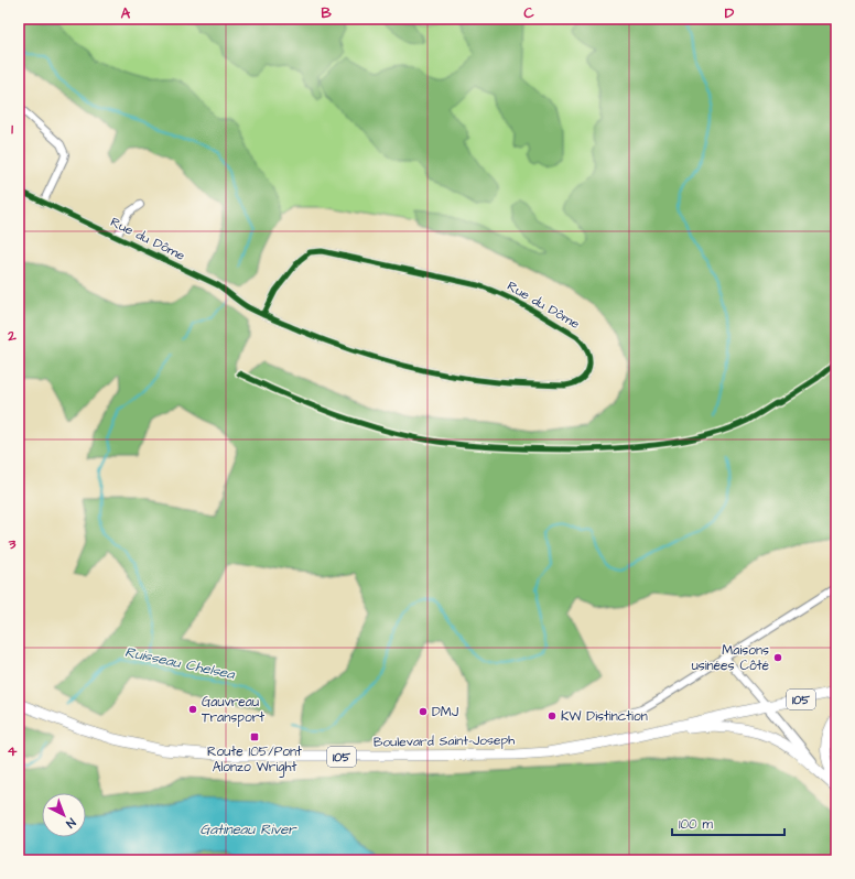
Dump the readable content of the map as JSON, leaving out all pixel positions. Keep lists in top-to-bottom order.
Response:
{
  "streets": {
    "main road": ["105", "Boulevard Saint-Joseph"],
    "street": ["Rue du Dôme"]
  },
  "crossings": [
    ["105", "Boulevard Saint-Joseph"]
  ],
  "water": ["Ruisseau Chelsea", "Gatineau River"],
  "places": {
    "other": [
      "Maisons usinées Côté",
      "Gauvreau Transport",
      "DMJ",
      "KW Distinction"
    ],
    "transit": ["Route 105/Pont Alonzo Wright"]
  },
  "scale_bar": "100 m",
  "north": "bottom right",
  "grid": {
    "columns": [
      "A",
      "B",
      "C",
      "D"
    ],
    "rows": [
      "1",
      "2",
      "3",
      "4"
    ]
  }
}
